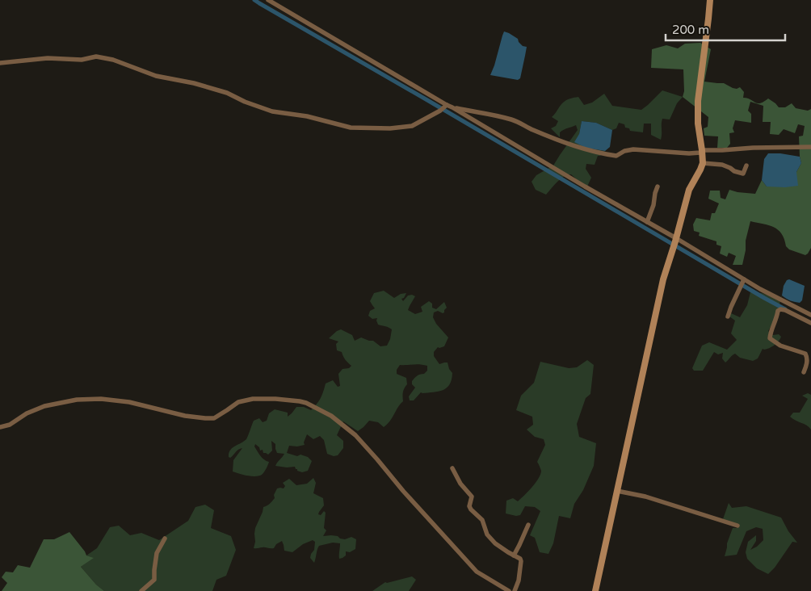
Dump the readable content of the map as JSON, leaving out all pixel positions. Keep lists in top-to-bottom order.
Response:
{
  "scale_bar": "200 m"
}
